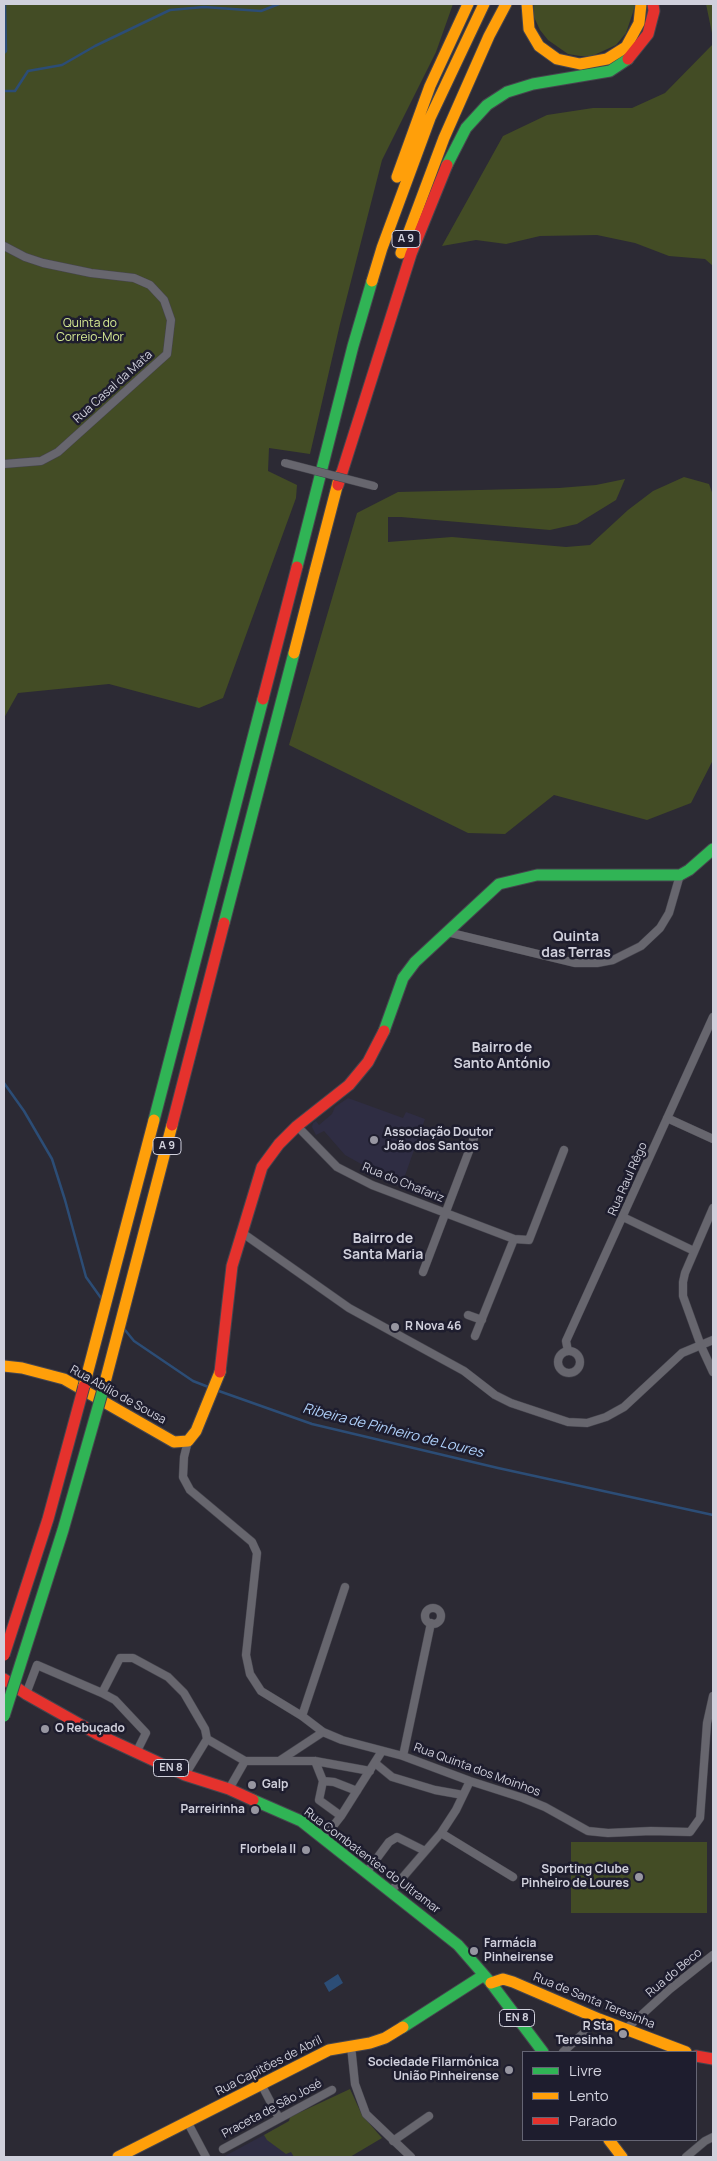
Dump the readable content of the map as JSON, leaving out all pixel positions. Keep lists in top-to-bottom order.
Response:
{
  "streets": {
    "main road": [
      "A 9",
      "Rua Abílio de Sousa",
      "EN 8",
      "Rua Combatentes do Ultramar",
      "Rua de Santa Teresinha",
      "Rua Capitões de Abril"
    ],
    "street": [
      "Rua Casal da Mata",
      "Rua Raul Rêgo",
      "Rua do Chafariz",
      "Rua Quinta dos Moinhos",
      "Rua do Beco",
      "Praceta de São José"
    ]
  },
  "crossings": [
    ["Rua Abílio de Sousa", "Rua Quinta dos Moinhos"],
    ["Rua Combatentes do Ultramar", "Rua de Santa Teresinha"],
    ["Rua Combatentes do Ultramar", "Rua Capitões de Abril"],
    ["Rua do Beco", "Rua de Santa Teresinha"],
    ["Rua de Santa Teresinha", "Rua Capitões de Abril"]
  ],
  "districts": ["Quinta das Terras", "Bairro de Santo António", "Bairro de Santa Maria"],
  "water": ["Ribeira de Pinheiro de Loures"],
  "parks": ["Quinta do Correio-Mor"],
  "places": [
    "Associação Doutor João dos Santos",
    "R Nova 46",
    "O Rebuçado",
    "Galp",
    "Parreirinha",
    "Florbela II",
    "Sporting Clube Pinheiro de Loures",
    "Farmácia Pinheirense",
    "R Sta Teresinha",
    "Sociedade Filarmónica União Pinheirense"
  ],
  "legend": ["Livre", "Lento", "Parado"]
}
